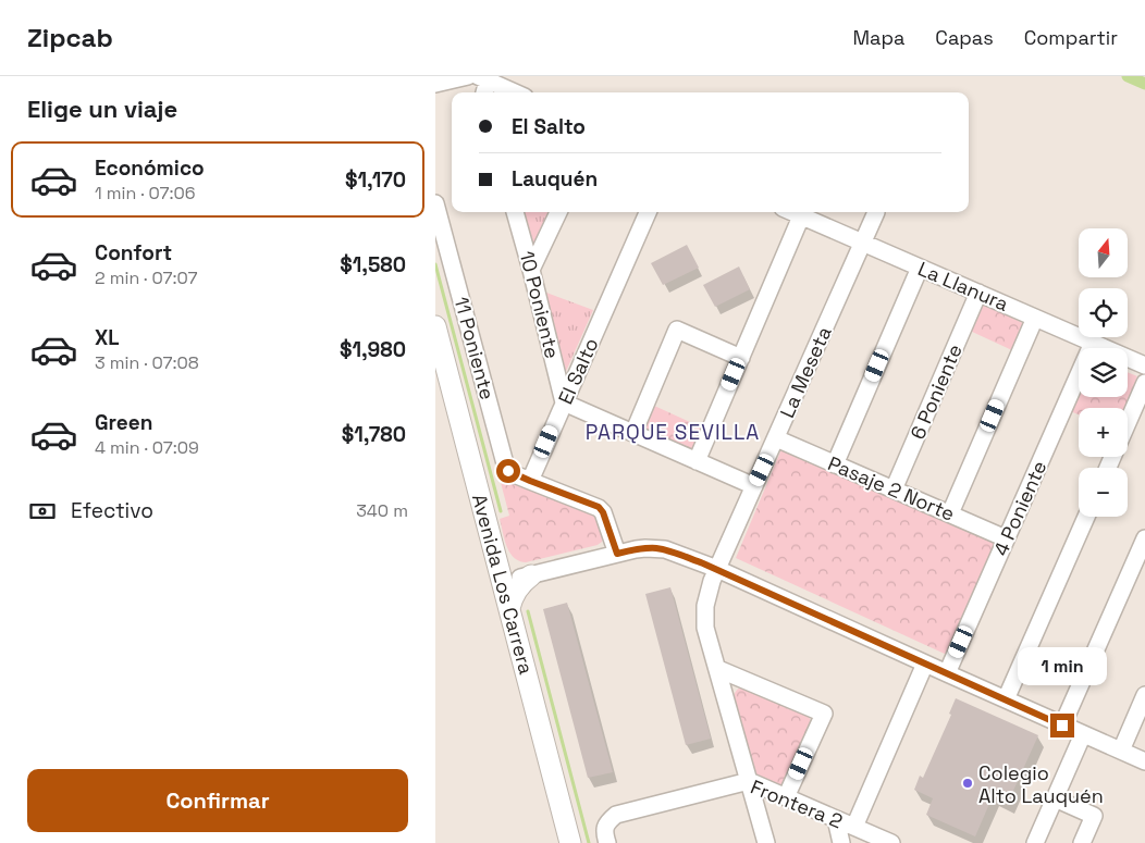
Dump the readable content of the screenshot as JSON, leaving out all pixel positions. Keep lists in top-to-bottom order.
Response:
{
  "streets": {
    "main road": ["Avenida Los Carrera"],
    "street": [
      "La Llanura",
      "10 Poniente",
      "11 Poniente",
      "El Salto",
      "La Meseta",
      "6 Poniente",
      "Pasaje 2 Norte",
      "4 Poniente",
      "Frontera 2"
    ]
  },
  "crossings": [
    ["La Llanura", "La Meseta"],
    ["La Llanura", "6 Poniente"],
    ["La Llanura", "4 Poniente"],
    ["10 Poniente", "El Salto"],
    ["11 Poniente", "El Salto"],
    ["La Meseta", "Pasaje 2 Norte"],
    ["La Meseta", "Frontera 2"],
    ["6 Poniente", "Pasaje 2 Norte"],
    ["Pasaje 2 Norte", "4 Poniente"]
  ],
  "districts": ["PARQUE SEVILLA"],
  "places": ["Colegio Alto Lauquén"],
  "north": "top",
  "page": {
    "header": "Zipcab",
    "nav": ["Mapa", "Capas", "Compartir"],
    "heading": "Elige un viaje",
    "banner": ["El Salto", "Lauquén"],
    "list": [
      {
        "name": "Económico",
        "note": "1 min · 07:06",
        "value": "$1,170"
      },
      {
        "name": "Confort",
        "note": "2 min · 07:07",
        "value": "$1,580"
      },
      {
        "name": "XL",
        "note": "3 min · 07:08",
        "value": "$1,980"
      },
      {
        "name": "Green",
        "note": "4 min · 07:09",
        "value": "$1,780"
      }
    ],
    "map_buttons": ["+", "−"],
    "pay": ["Efectivo", "340 m"],
    "bubble": "1 min",
    "buttons": "Confirmar"
  }
}
